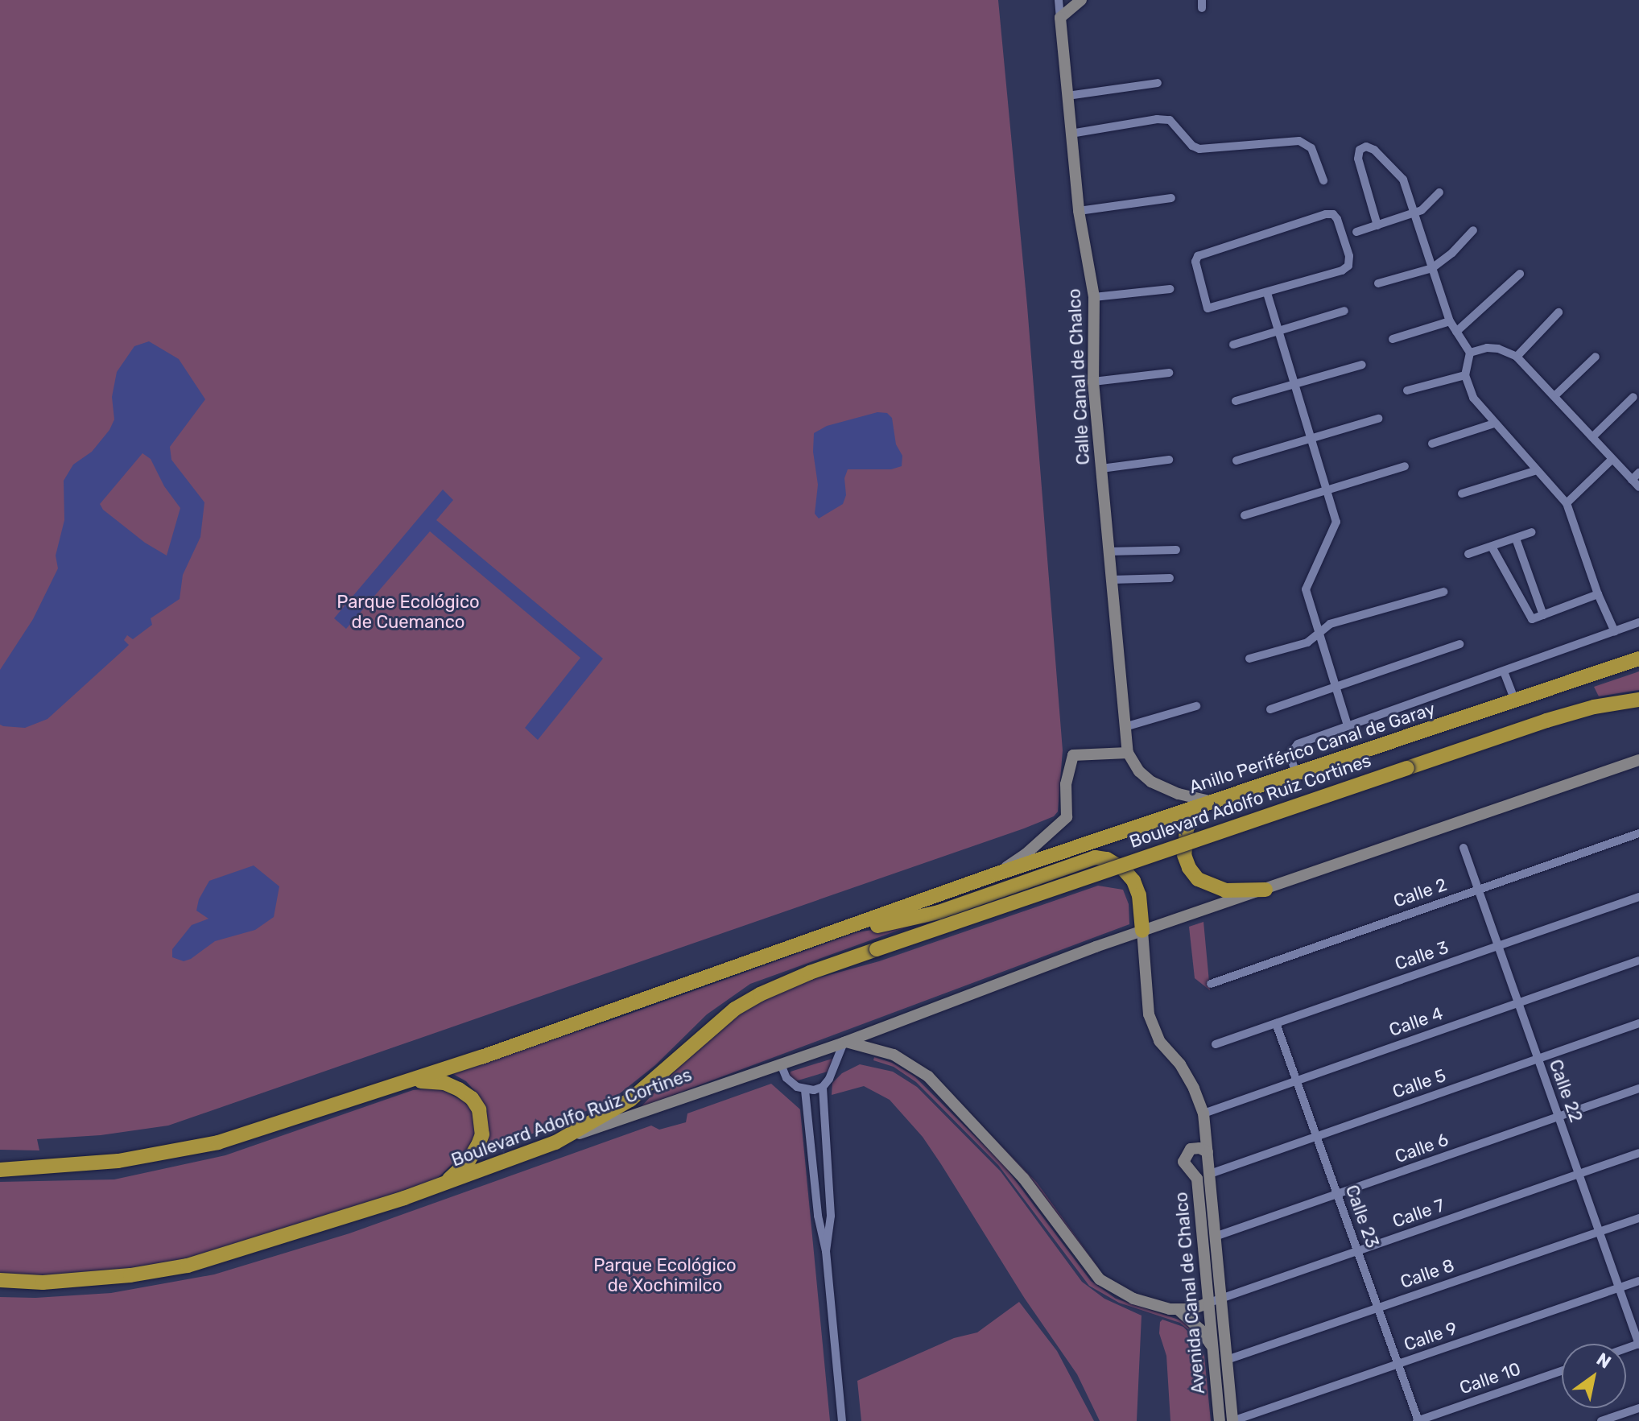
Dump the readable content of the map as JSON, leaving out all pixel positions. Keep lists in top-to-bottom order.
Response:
{
  "streets": {
    "highway": ["Anillo Periférico Canal de Garay", "Boulevard Adolfo Ruiz Cortines"],
    "main road": ["Calle Canal de Chalco", "Avenida Canal de Chalco"],
    "street": [
      "Calle 2",
      "Calle 3",
      "Calle 4",
      "Calle 5",
      "Calle 22",
      "Calle 6",
      "Calle 7",
      "Calle 23",
      "Calle 8",
      "Calle 9",
      "Calle 10"
    ]
  },
  "crossings": [
    ["Calle Canal de Chalco", "Anillo Periférico Canal de Garay"],
    ["Boulevard Adolfo Ruiz Cortines", "Avenida Canal de Chalco"],
    ["Calle 2", "Calle 22"],
    ["Calle 3", "Calle 22"],
    ["Calle 3", "Calle 23"],
    ["Calle 4", "Calle 22"],
    ["Calle 4", "Calle 23"],
    ["Calle 4", "Avenida Canal de Chalco"],
    ["Calle 5", "Calle 22"],
    ["Calle 5", "Calle 23"],
    ["Calle 5", "Avenida Canal de Chalco"],
    ["Calle 22", "Calle 6"],
    ["Calle 22", "Calle 7"],
    ["Calle 22", "Calle 8"],
    ["Calle 22", "Calle 9"],
    ["Calle 6", "Calle 23"],
    ["Calle 6", "Avenida Canal de Chalco"],
    ["Calle 7", "Calle 23"],
    ["Calle 7", "Avenida Canal de Chalco"],
    ["Calle 23", "Calle 8"],
    ["Calle 23", "Calle 9"],
    ["Calle 23", "Calle 10"],
    ["Calle 8", "Avenida Canal de Chalco"],
    ["Avenida Canal de Chalco", "Calle 9"]
  ],
  "parks": ["Parque Ecológico de Cuemanco", "Parque Ecológico de Xochimilco"],
  "north": "top right"
}
